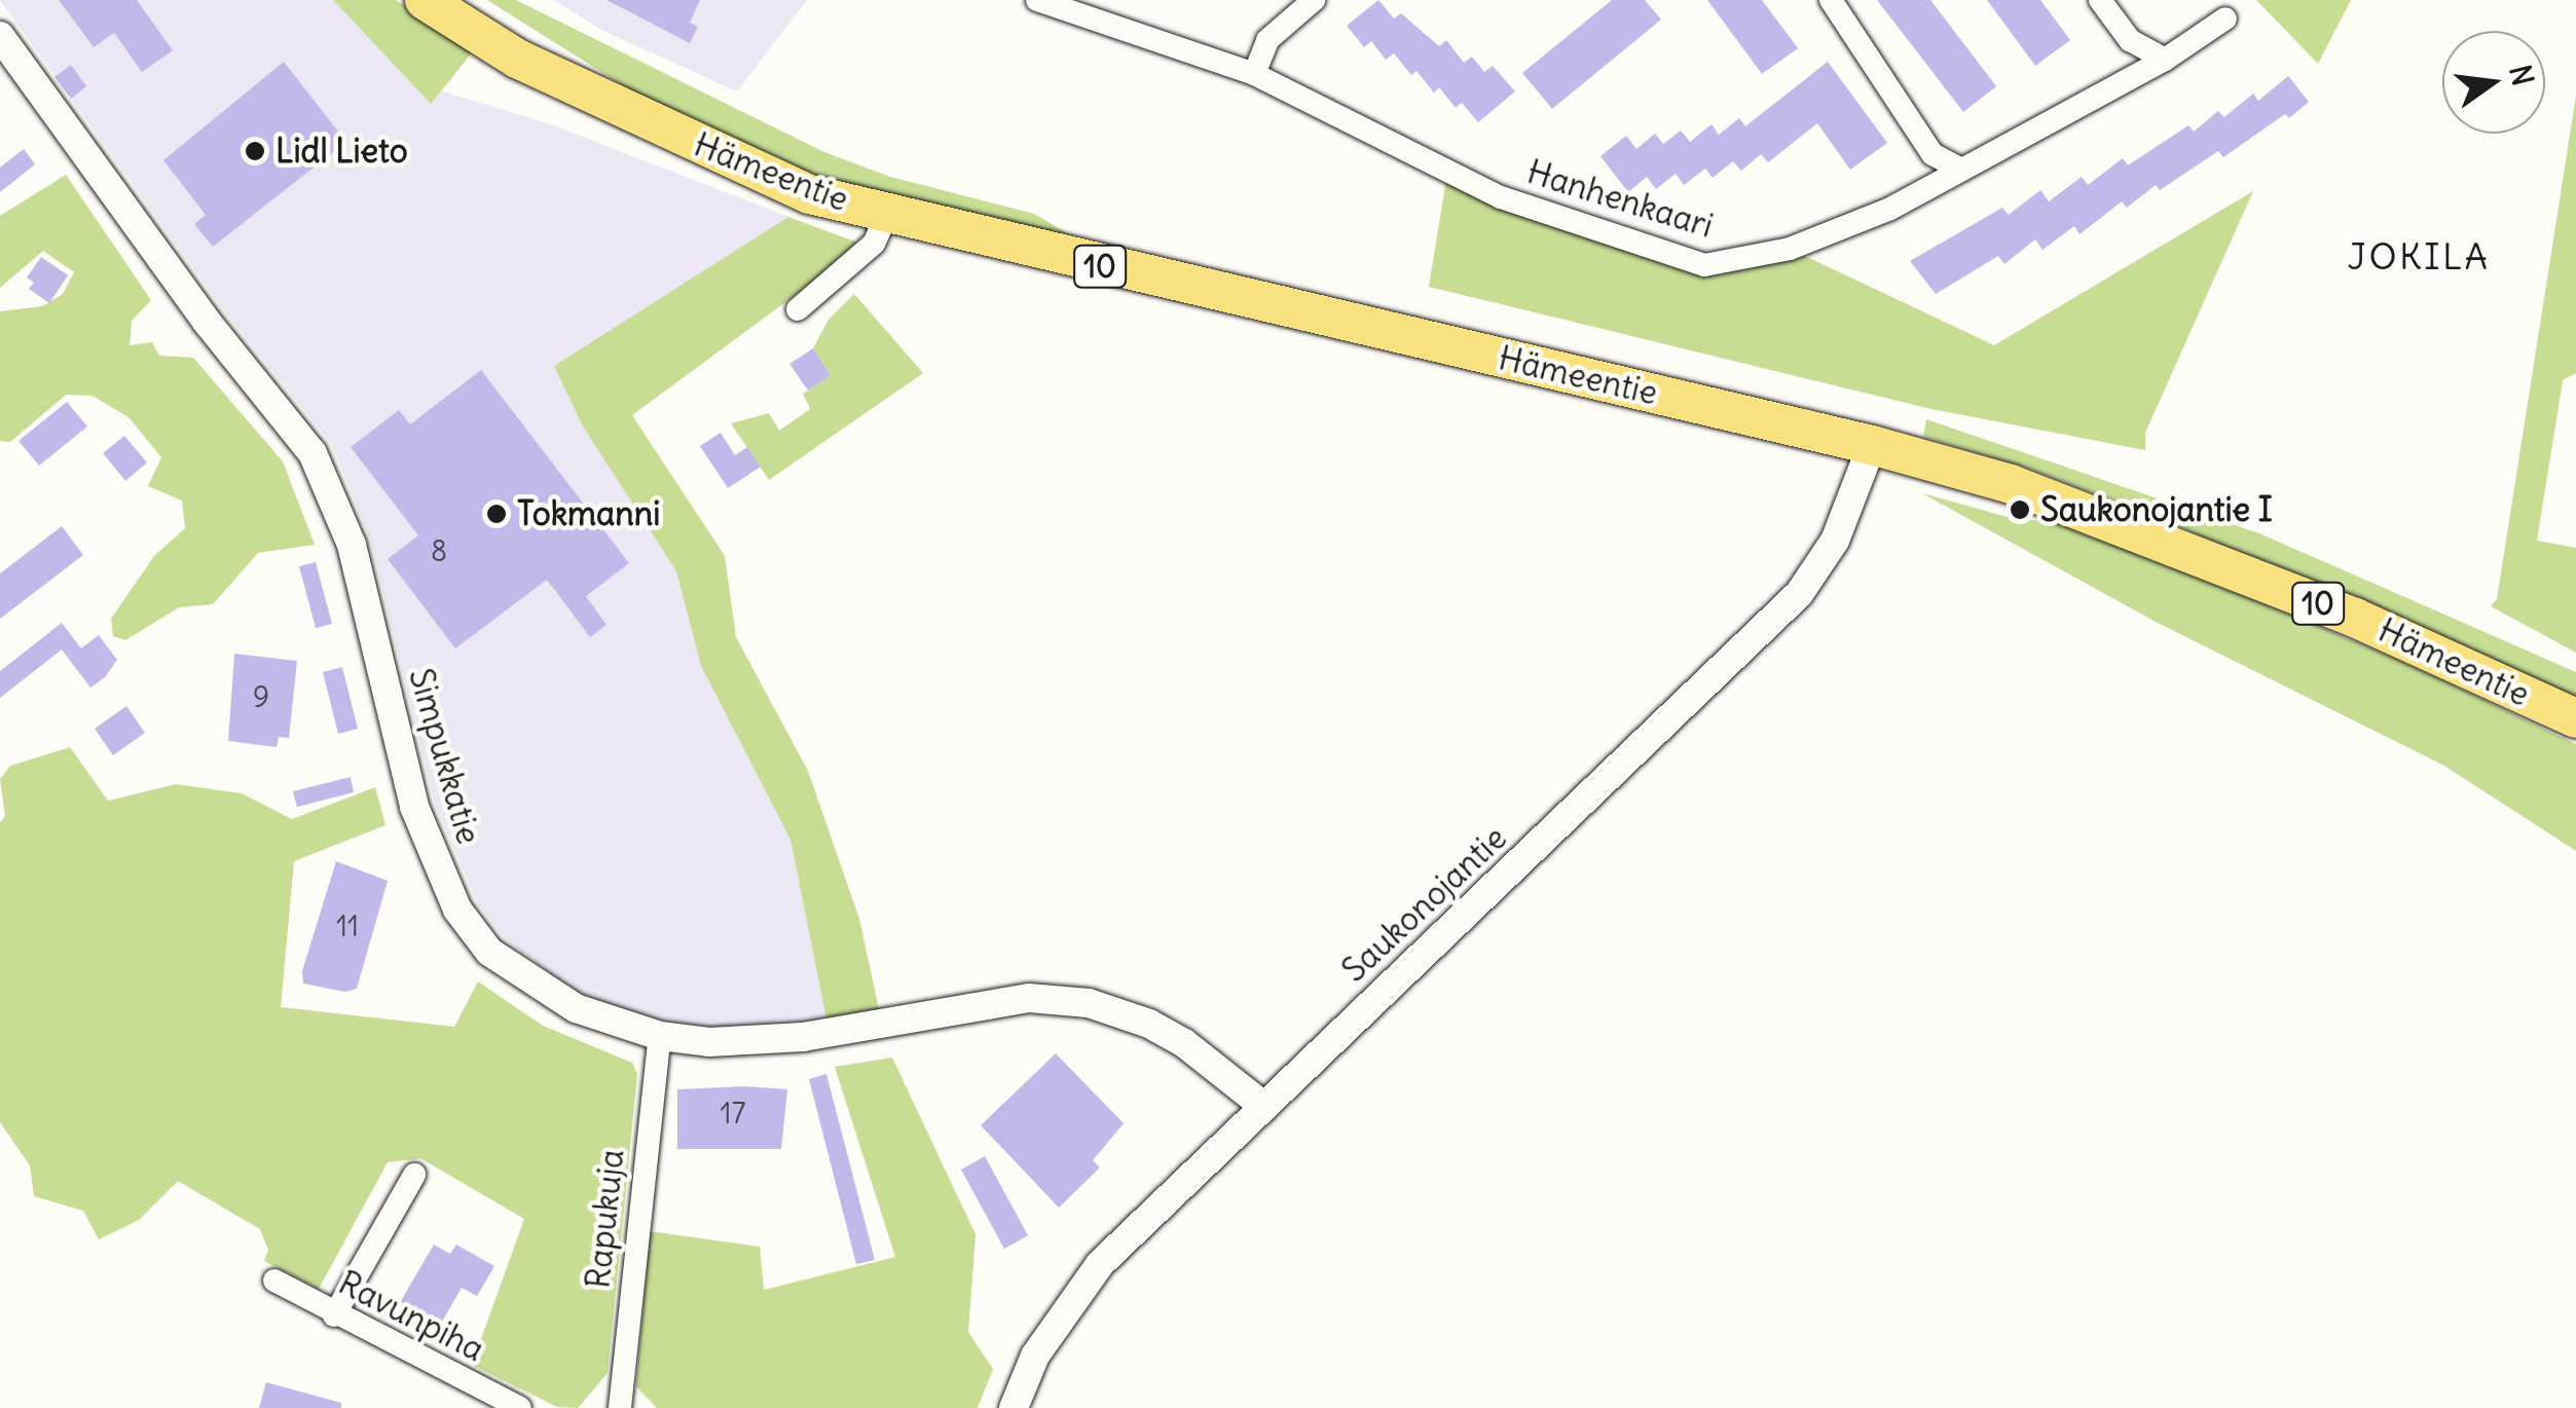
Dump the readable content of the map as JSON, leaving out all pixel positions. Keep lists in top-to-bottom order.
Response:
{
  "streets": {
    "highway": ["Hämeentie", "10"],
    "street": [
      "Hanhenkaari",
      "Simpukkatie",
      "Saukonojantie",
      "Rapukuja",
      "Ravunpiha"
    ]
  },
  "crossings": [
    ["Hämeentie", "Saukonojantie"],
    ["Simpukkatie", "Saukonojantie"],
    ["Simpukkatie", "Rapukuja"]
  ],
  "districts": ["JOKILA"],
  "places": ["Lidl Lieto", "Saukonojantie I", "Tokmanni"],
  "house_numbers": [
    "8",
    "9",
    "11",
    "17"
  ],
  "north": "right"
}
